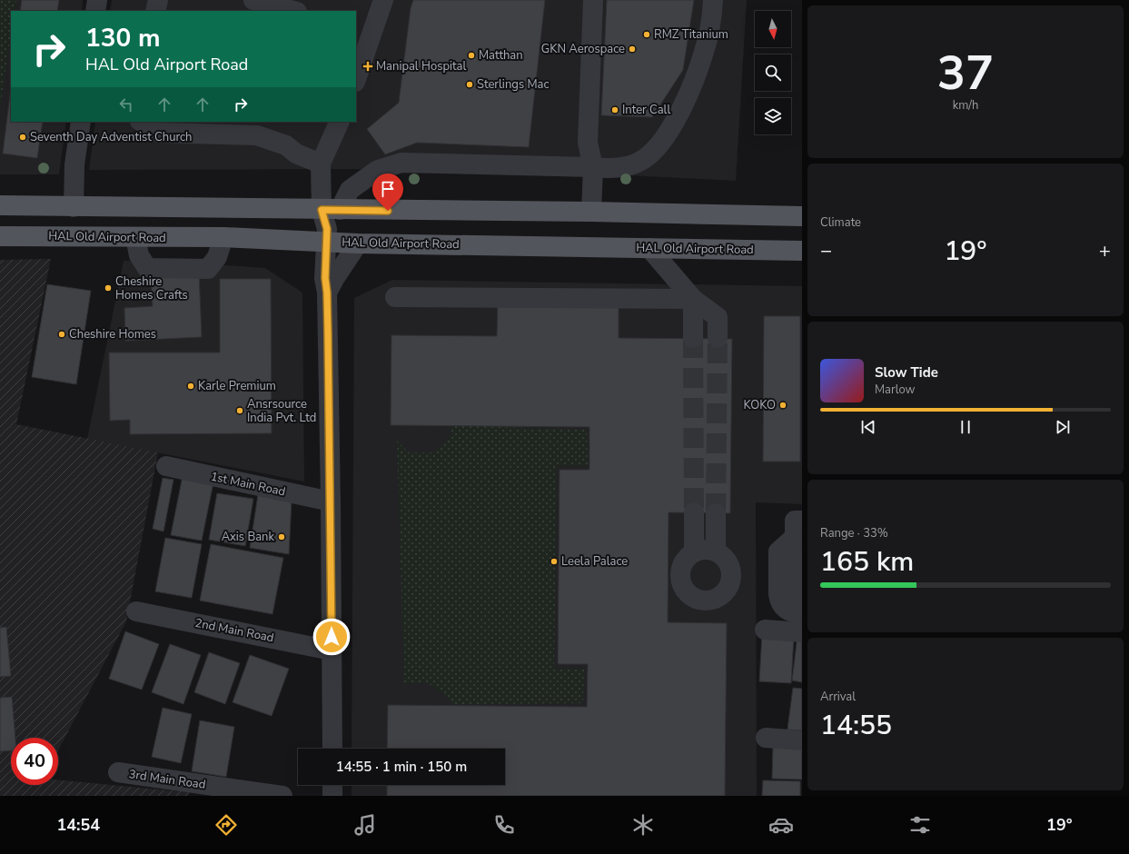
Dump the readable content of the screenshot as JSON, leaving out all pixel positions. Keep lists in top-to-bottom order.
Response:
{
  "streets": {
    "main road": ["HAL Old Airport Road"],
    "street": ["1st Main Road", "2nd Main Road", "3rd Main Road"]
  },
  "places": {
    "other": [
      "RMZ Titanium",
      "GKN Aerospace",
      "Matthan",
      "Sterlings Mac",
      "Inter Call",
      "Seventh Day Adventist Church",
      "Cheshire Homes Crafts",
      "Cheshire Homes",
      "Karle Premium",
      "KOKO",
      "Ansrsource India Pvt. Ltd",
      "Axis Bank",
      "Leela Palace"
    ],
    "health": ["Manipal Hospital"]
  },
  "north": "bottom",
  "page": {
    "tile": [
      ["37", "km/h"],
      "Climate",
      ["Range · 33%", "165 km"],
      ["Arrival", "14:55"]
    ],
    "turn": ["130 m", "HAL Old Airport Road"],
    "heat": ["−", "19°", "+"],
    "song": ["Slow Tide", "Marlow"],
    "limit": "40",
    "trip": "14:55 · 1 min · 150 m",
    "tabs": ["14:54", "19°"]
  }
}
